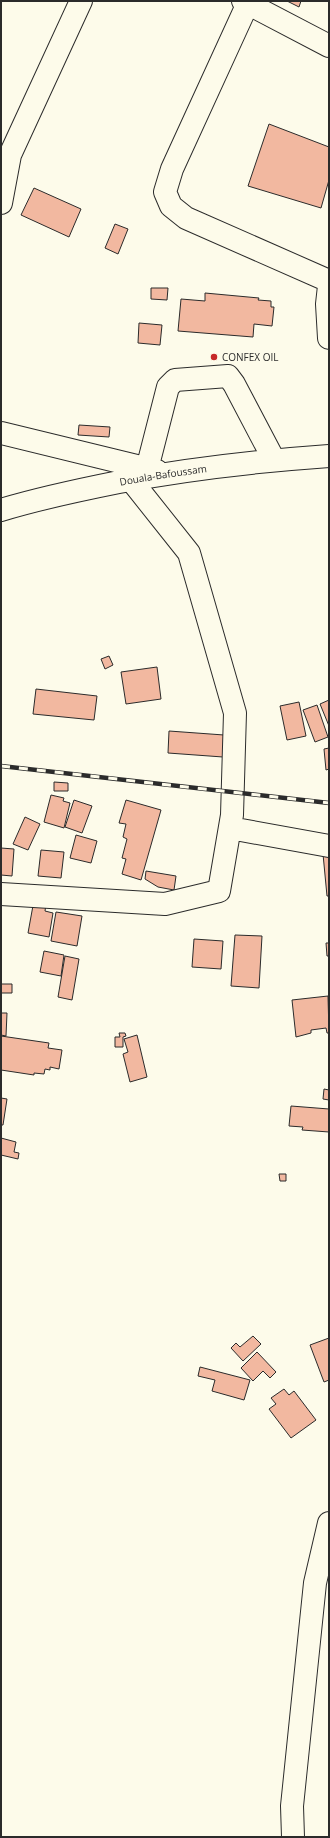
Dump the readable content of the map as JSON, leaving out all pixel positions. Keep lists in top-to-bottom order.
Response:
{
  "streets": {
    "main road": ["Douala-Bafoussam"]
  },
  "places": ["CONFEX OIL"]
}
